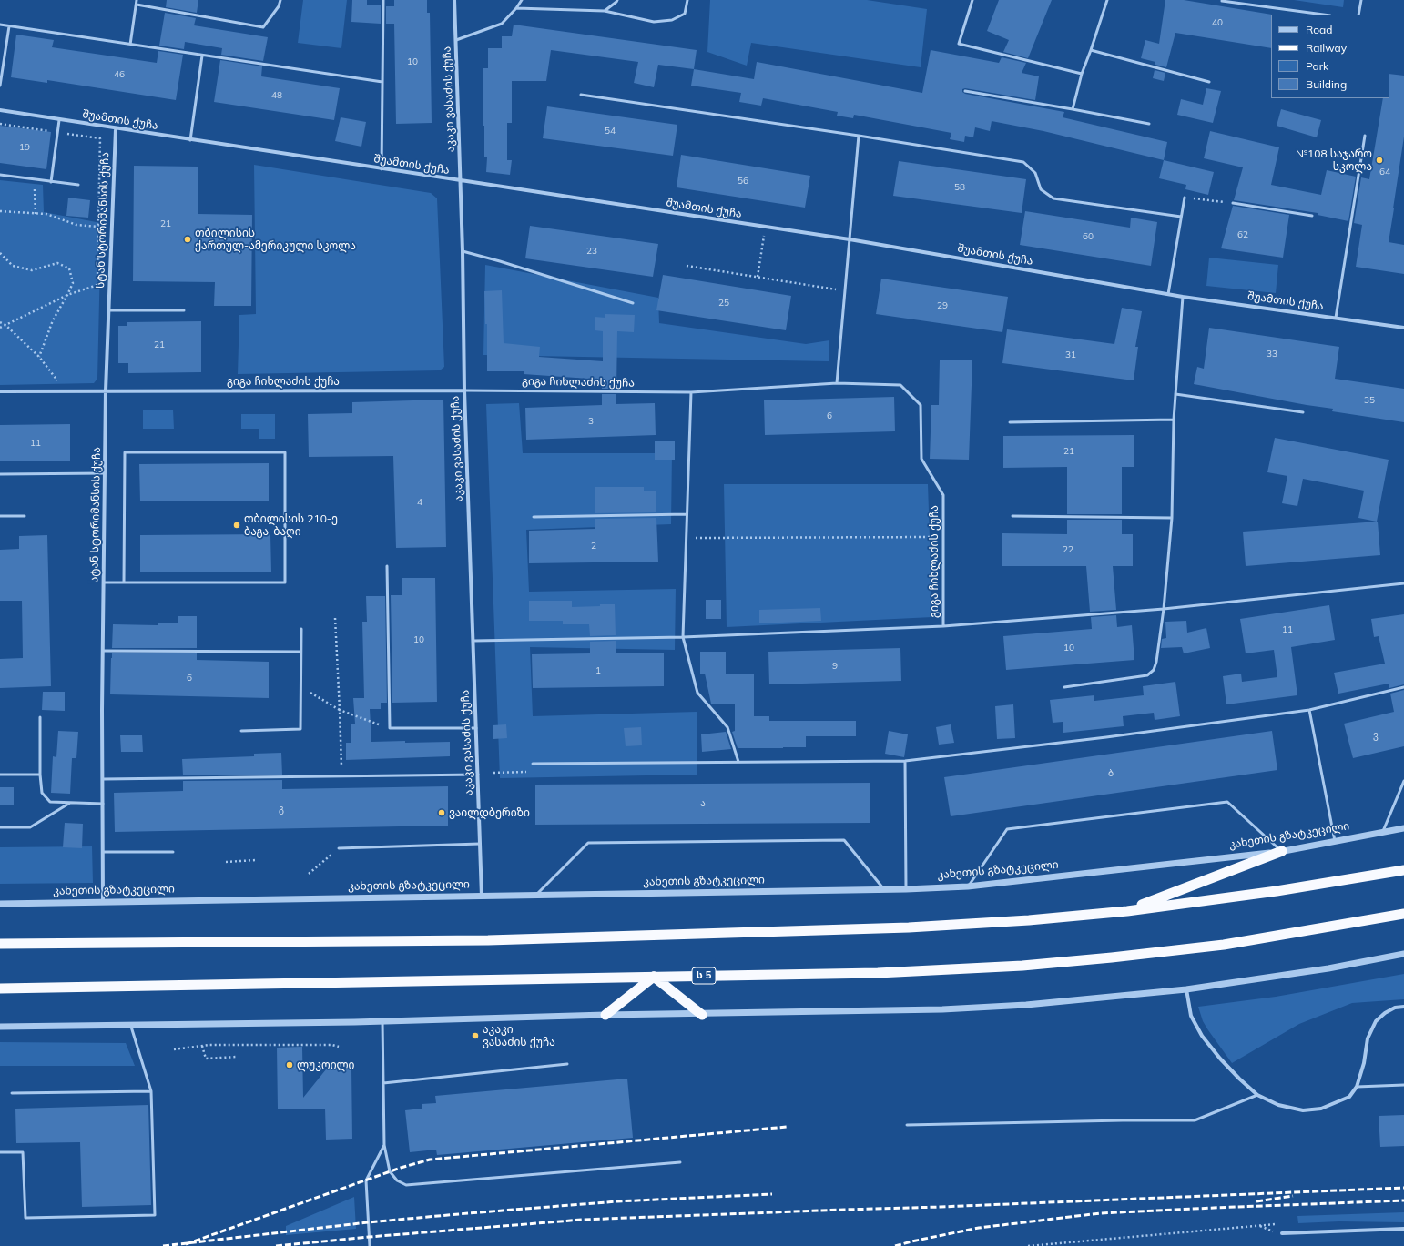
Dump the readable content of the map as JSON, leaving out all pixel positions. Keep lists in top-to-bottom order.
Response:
{
  "streets": {
    "highway": ["ს 5"],
    "street": [
      "აკაკი ვასაძის ქუჩა",
      "შუამთის ქუჩა",
      "სტან სტორიმანსის ქუჩა",
      "გიგა ჩიხლაძის ქუჩა",
      "კახეთის გზატკეცილი"
    ]
  },
  "crossings": [
    ["აკაკი ვასაძის ქუჩა", "შუამთის ქუჩა"],
    ["აკაკი ვასაძის ქუჩა", "გიგა ჩიხლაძის ქუჩა"],
    ["აკაკი ვასაძის ქუჩა", "კახეთის გზატკეცილი"],
    ["შუამთის ქუჩა", "სტან სტორიმანსის ქუჩა"],
    ["სტან სტორიმანსის ქუჩა", "გიგა ჩიხლაძის ქუჩა"],
    ["სტან სტორიმანსის ქუჩა", "კახეთის გზატკეცილი"]
  ],
  "places": [
    "№108 საჯარო სკოლა",
    "თბილისის ქართულ-ამერიკული სკოლა",
    "თბილისის 210-ე ბაგა-ბაღი",
    "ვაილდბერიზი",
    "აკაკი ვასაძის ქუჩა",
    "ლუკოილი"
  ],
  "house_numbers": [
    "40",
    "10",
    "46",
    "48",
    "54",
    "19",
    "64",
    "56",
    "58",
    "21",
    "62",
    "60",
    "23",
    "25",
    "29",
    "21",
    "33",
    "31",
    "35",
    "6",
    "3",
    "11",
    "21",
    "4",
    "2",
    "22",
    "11",
    "10",
    "10",
    "9",
    "1",
    "6",
    "ვ",
    "ბ",
    "ა",
    "გ"
  ],
  "legend": [
    "Road",
    "Railway",
    "Park",
    "Building"
  ]
}
